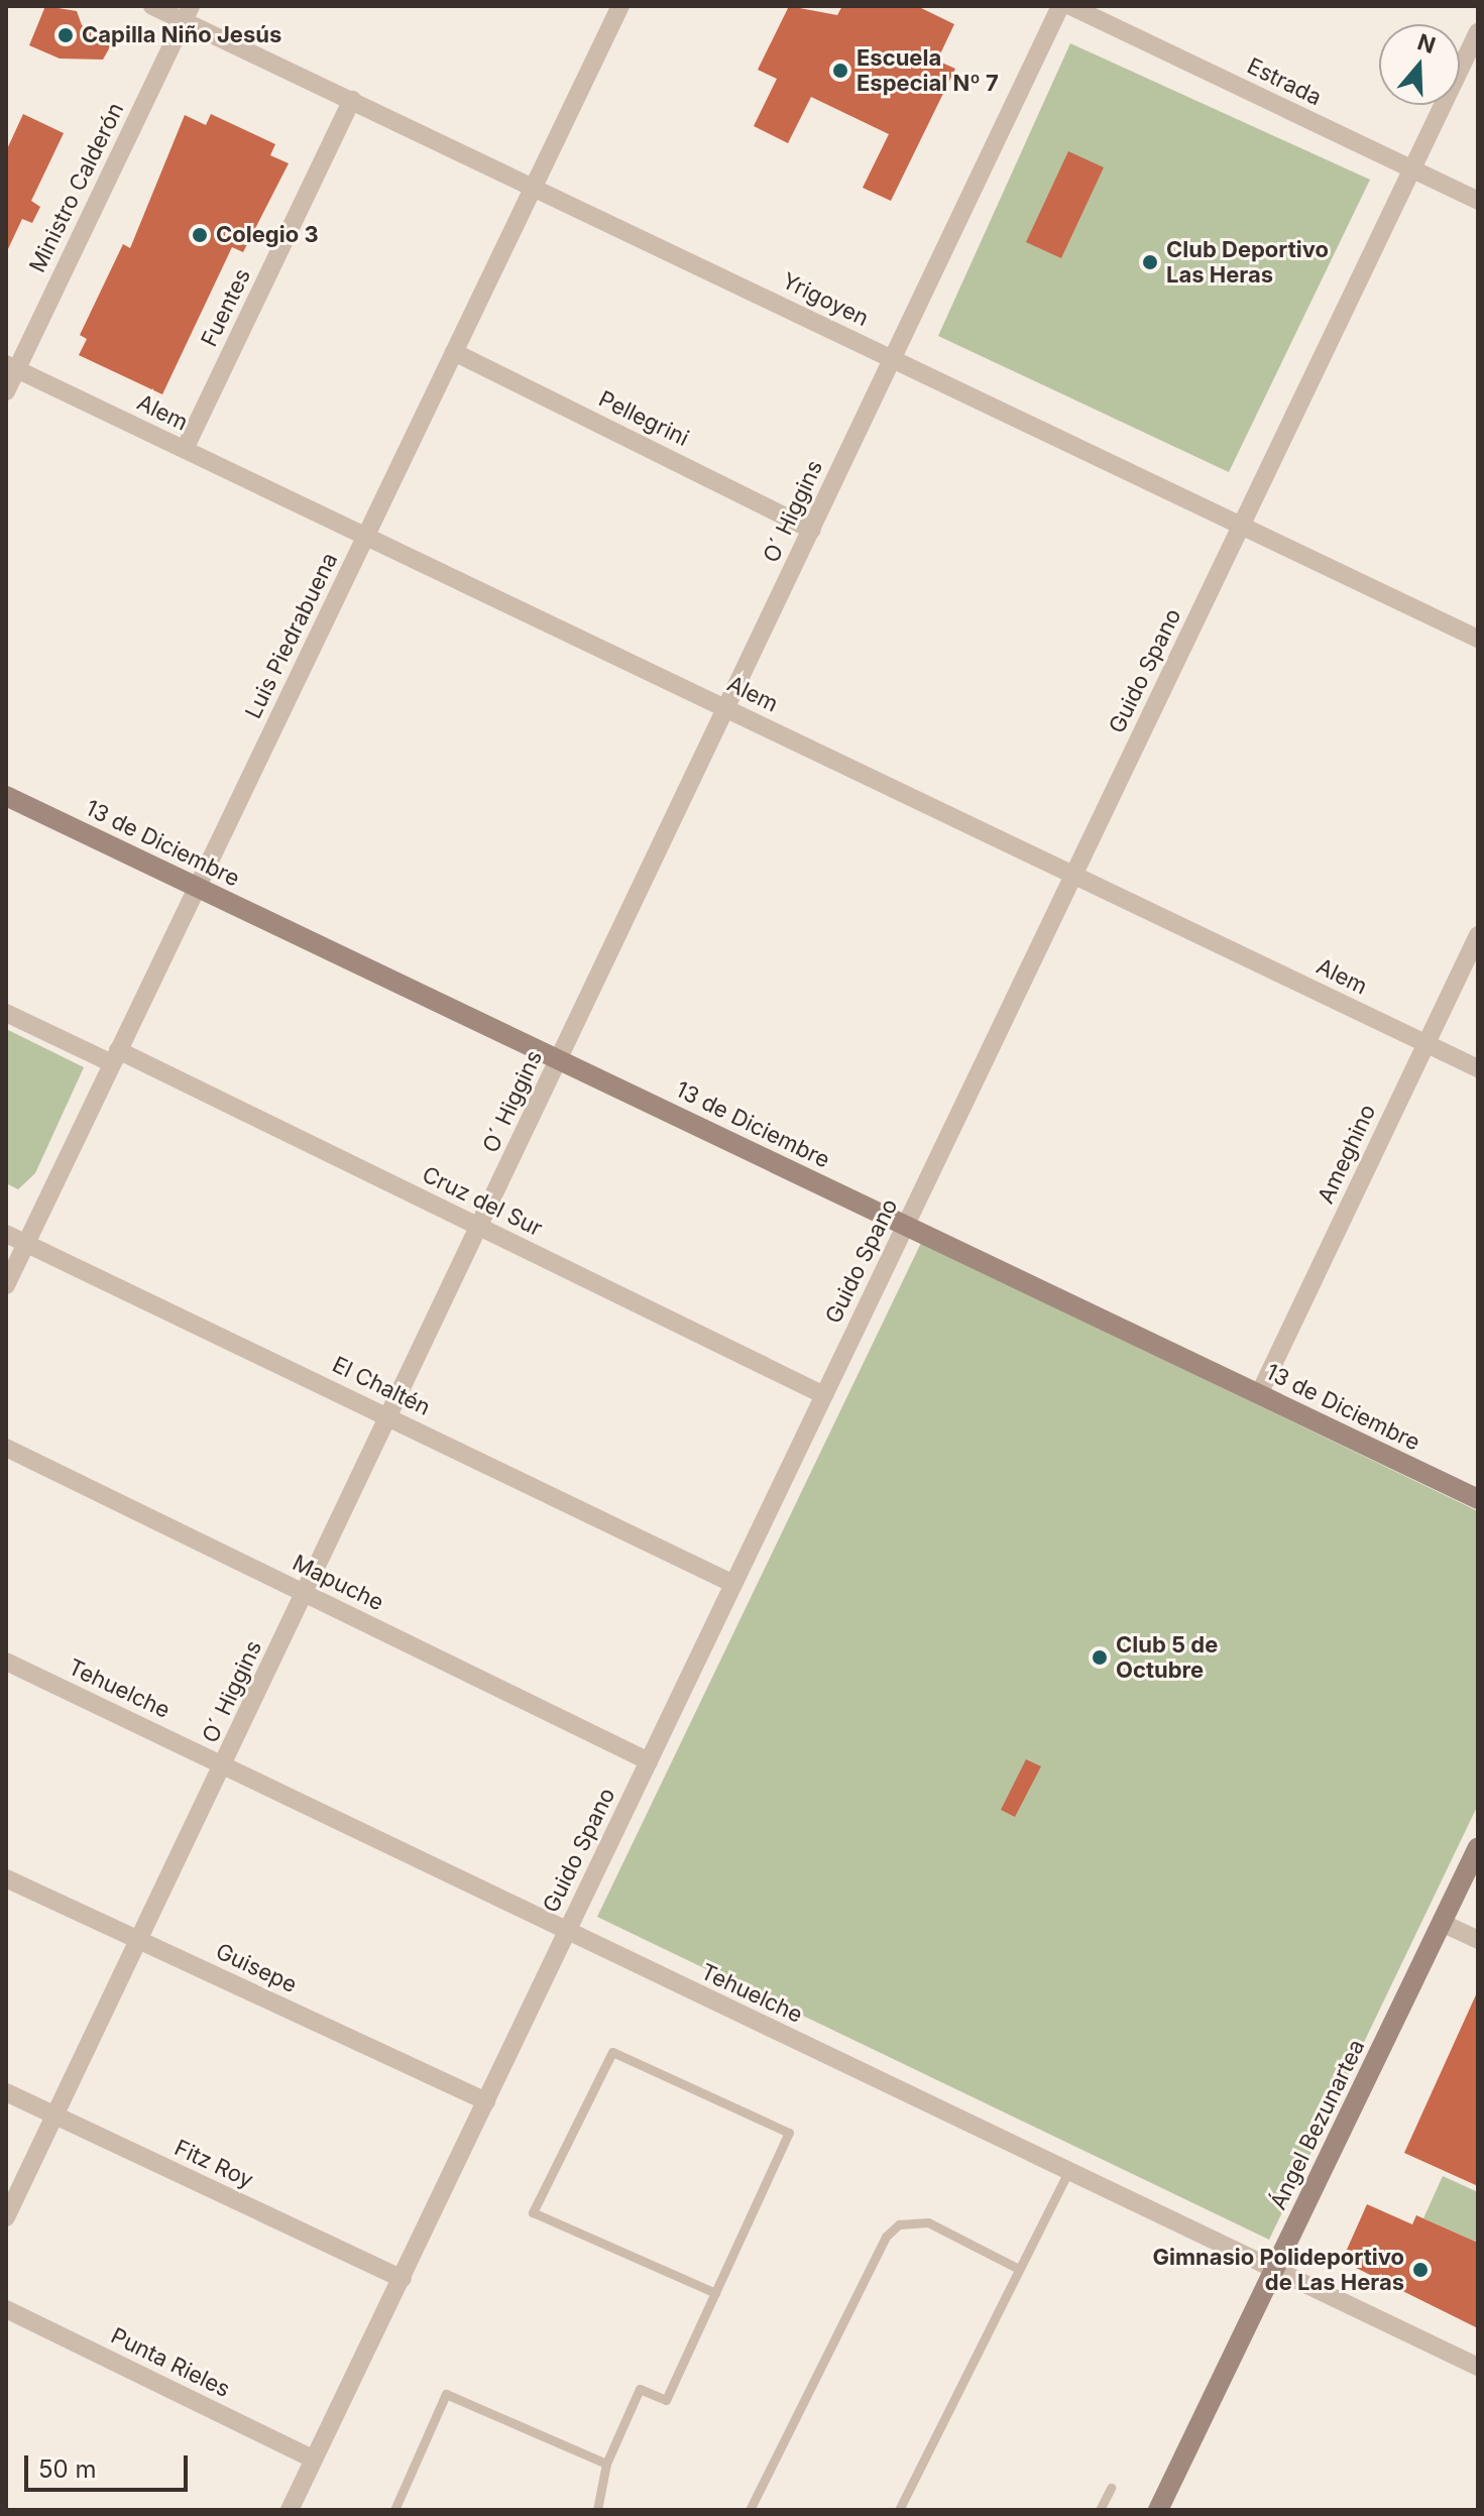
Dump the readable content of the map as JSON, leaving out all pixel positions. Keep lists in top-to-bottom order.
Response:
{
  "streets": {
    "street": [
      "Estrada",
      "Ministro Calderón",
      "Yrigoyen",
      "Fuentes",
      "Alem",
      "Pellegrini",
      "O´ Higgins",
      "Luis Piedrabuena",
      "Guido Spano",
      "13 de Diciembre",
      "Ameghino",
      "Cruz del Sur",
      "El Chaltén",
      "Mapuche",
      "Tehuelche",
      "Guisepe",
      "Ángel Bezunartea",
      "Fitz Roy",
      "Punta Rieles"
    ]
  },
  "crossings": [
    ["Estrada", "Guido Spano"],
    ["Ministro Calderón", "Yrigoyen"],
    ["Ministro Calderón", "Alem"],
    ["Yrigoyen", "Fuentes"],
    ["Yrigoyen", "O´ Higgins"],
    ["Yrigoyen", "Luis Piedrabuena"],
    ["Yrigoyen", "Guido Spano"],
    ["Fuentes", "Alem"],
    ["Alem", "O´ Higgins"],
    ["Alem", "Luis Piedrabuena"],
    ["Alem", "Guido Spano"],
    ["Alem", "Ameghino"],
    ["Pellegrini", "O´ Higgins"],
    ["Pellegrini", "Luis Piedrabuena"],
    ["O´ Higgins", "13 de Diciembre"],
    ["O´ Higgins", "Cruz del Sur"],
    ["O´ Higgins", "El Chaltén"],
    ["O´ Higgins", "Mapuche"],
    ["O´ Higgins", "Tehuelche"],
    ["O´ Higgins", "Guisepe"],
    ["O´ Higgins", "Fitz Roy"],
    ["Luis Piedrabuena", "13 de Diciembre"],
    ["Luis Piedrabuena", "Cruz del Sur"],
    ["Luis Piedrabuena", "El Chaltén"],
    ["Guido Spano", "13 de Diciembre"],
    ["Guido Spano", "Cruz del Sur"],
    ["Guido Spano", "El Chaltén"],
    ["Guido Spano", "Mapuche"],
    ["Guido Spano", "Tehuelche"],
    ["Guido Spano", "Guisepe"],
    ["Guido Spano", "Fitz Roy"],
    ["Guido Spano", "Punta Rieles"],
    ["13 de Diciembre", "Ameghino"],
    ["Tehuelche", "Ángel Bezunartea"]
  ],
  "places": [
    "Capilla Niño Jesús",
    "Escuela Especial Nº 7",
    "Colegio 3",
    "Club Deportivo Las Heras",
    "Club 5 de Octubre",
    "Gimnasio Polideportivo de Las Heras"
  ],
  "scale_bar": "50 m",
  "north": "top"
}
